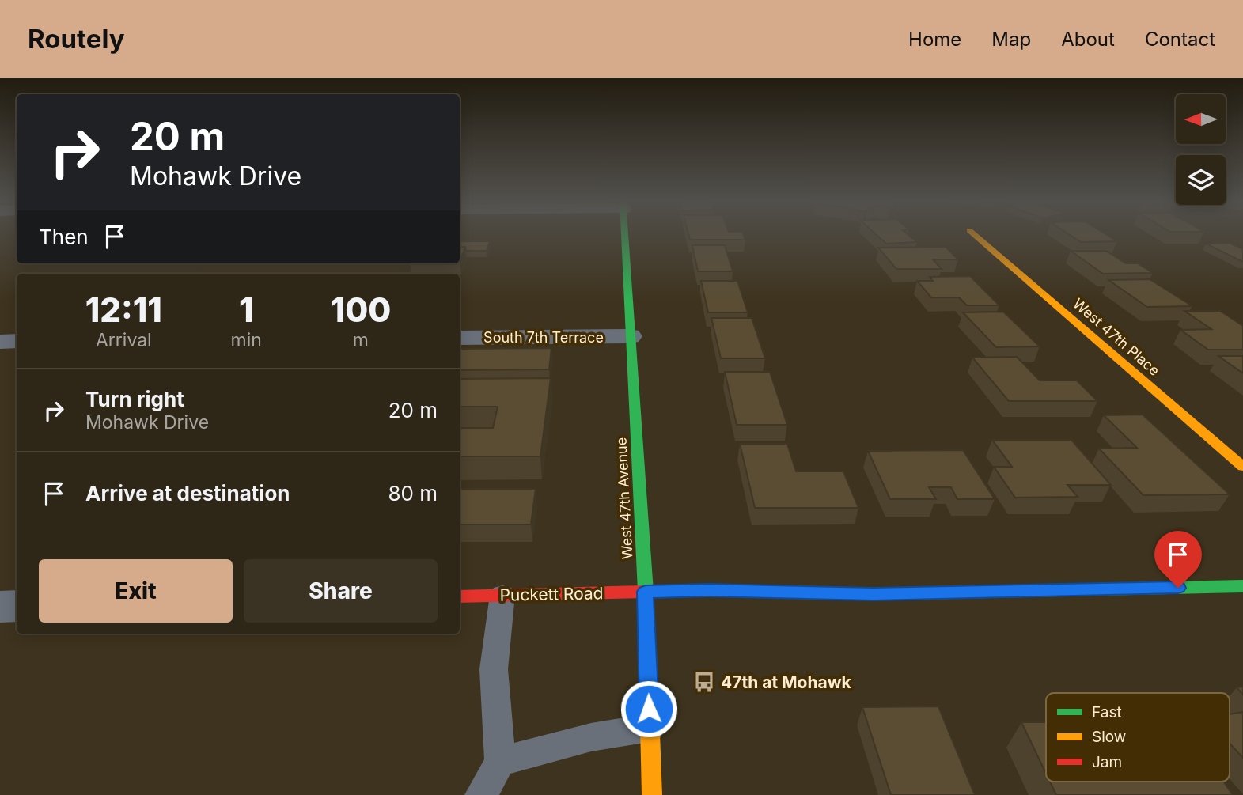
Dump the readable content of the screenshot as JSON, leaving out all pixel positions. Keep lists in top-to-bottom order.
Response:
{
  "streets": {
    "street": [
      "South 7th Terrace",
      "West 47th Place",
      "West 47th Avenue",
      "Puckett Road"
    ]
  },
  "crossings": [
    ["South 7th Terrace", "West 47th Avenue"],
    ["West 47th Avenue", "Puckett Road"]
  ],
  "places": {
    "bus stop": ["47th at Mohawk"]
  },
  "legend": ["Fast", "Slow", "Jam"],
  "north": "left",
  "page": {
    "header": "Routely",
    "nav": [
      "Home",
      "Map",
      "About",
      "Contact"
    ],
    "turn": ["20 m", "Mohawk Drive"],
    "then": "Then",
    "eta": [
      "12:11",
      "Arrival",
      "1",
      "min",
      "100",
      "m"
    ],
    "list": [
      {
        "name": "Turn right",
        "note": "Mohawk Drive",
        "value": "20 m"
      },
      {
        "name": "Arrive at destination",
        "value": "80 m"
      }
    ],
    "buttons": ["Exit", "Share"]
  }
}
